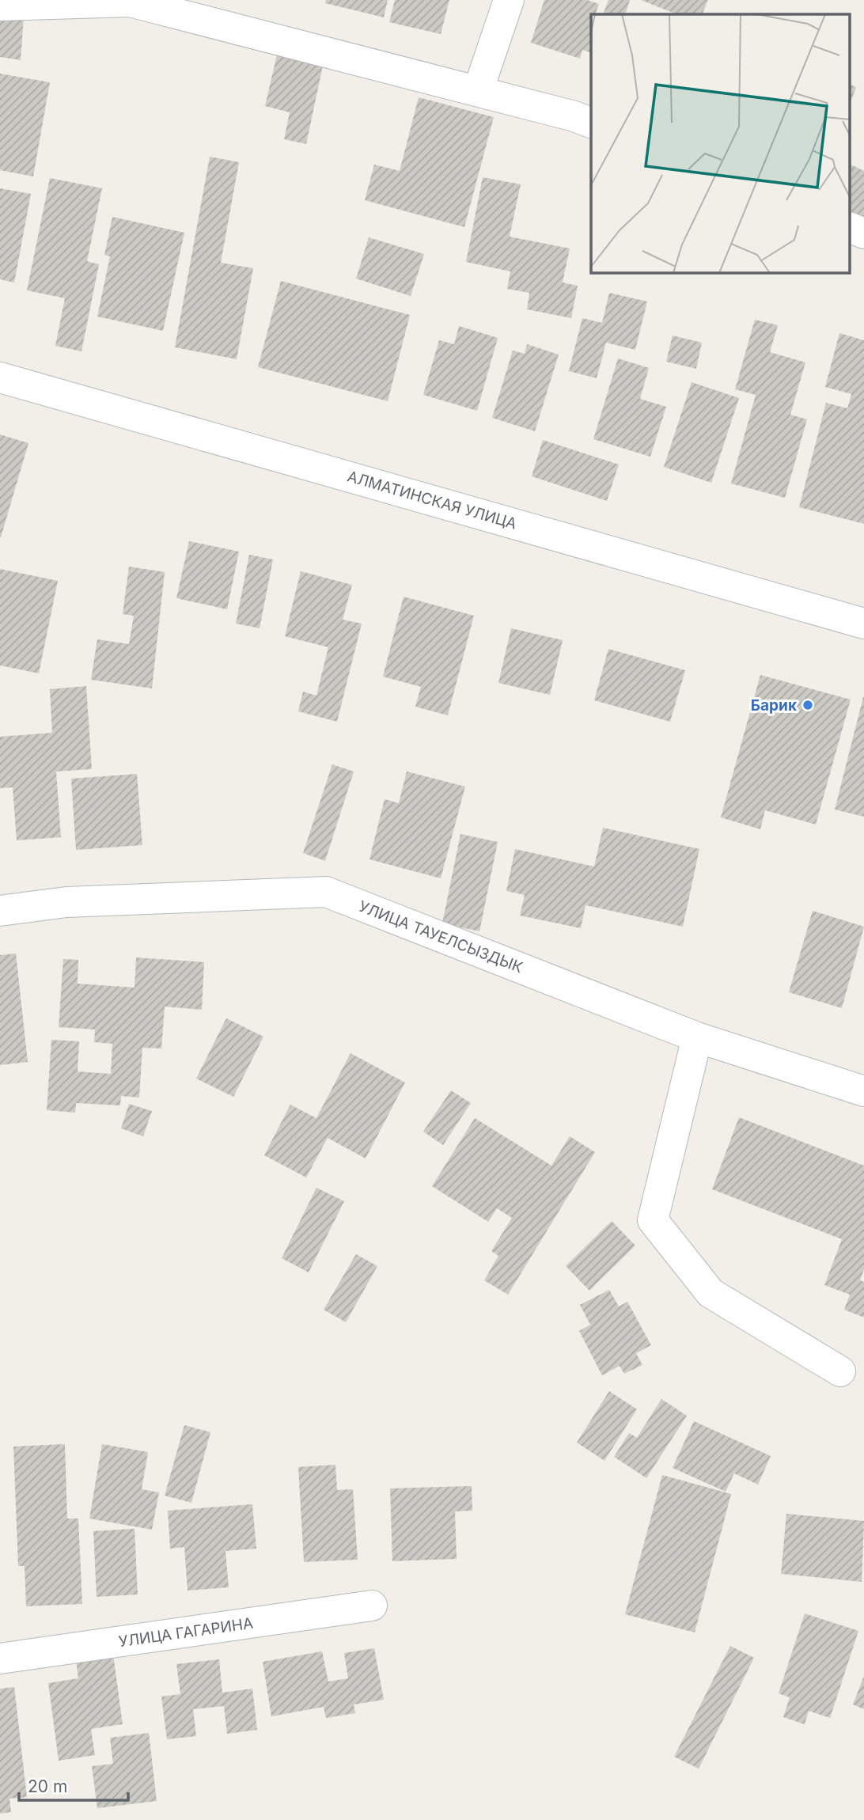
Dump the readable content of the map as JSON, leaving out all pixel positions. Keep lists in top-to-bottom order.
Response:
{
  "streets": {
    "street": ["АЛМАТИНСКАЯ УЛИЦА", "УЛИЦА ТАУЕЛСЫЗДЫК", "УЛИЦА ГАГАРИНА"]
  },
  "places": ["Барик"],
  "scale_bar": "20 m"
}
